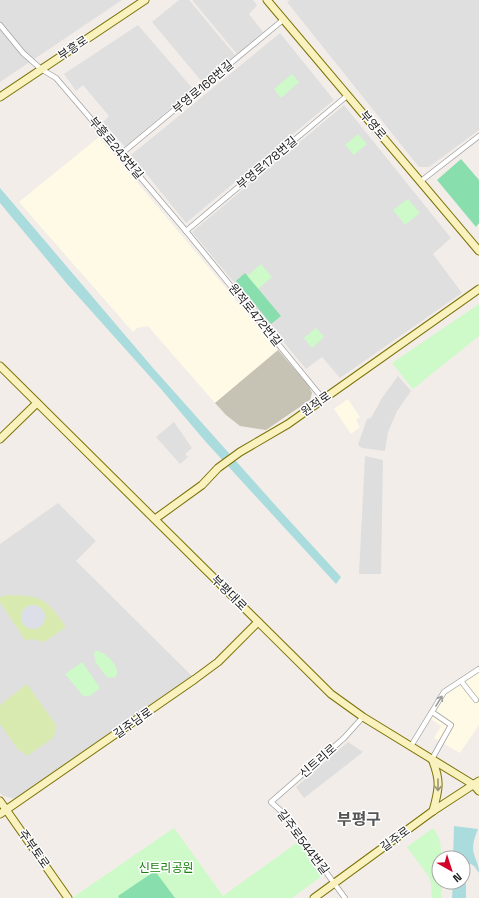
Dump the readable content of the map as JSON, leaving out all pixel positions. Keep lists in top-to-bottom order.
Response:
{
  "streets": {
    "main road": [
      "부흥로",
      "부영로",
      "원적로",
      "부평대로",
      "길주남로",
      "길주로",
      "주부토로"
    ],
    "street": [
      "부영로166번길",
      "부흥로243번길",
      "부영로178번길",
      "원적로472번길",
      "신트리로",
      "길주로544번길"
    ]
  },
  "crossings": [
    ["부흥로", "부흥로243번길"],
    ["부영로166번길", "부영로"],
    ["부영로166번길", "부흥로243번길"],
    ["부영로", "부영로178번길"],
    ["부흥로243번길", "부영로178번길"],
    ["부흥로243번길", "원적로472번길"],
    ["부영로178번길", "원적로472번길"],
    ["원적로472번길", "원적로"],
    ["원적로", "부평대로"],
    ["부평대로", "길주남로"],
    ["부평대로", "신트리로"],
    ["부평대로", "길주로"],
    ["길주남로", "주부토로"],
    ["신트리로", "길주로544번길"],
    ["길주로", "길주로544번길"]
  ],
  "districts": ["부평구"],
  "parks": ["신트리공원"],
  "north": "bottom right"
}
